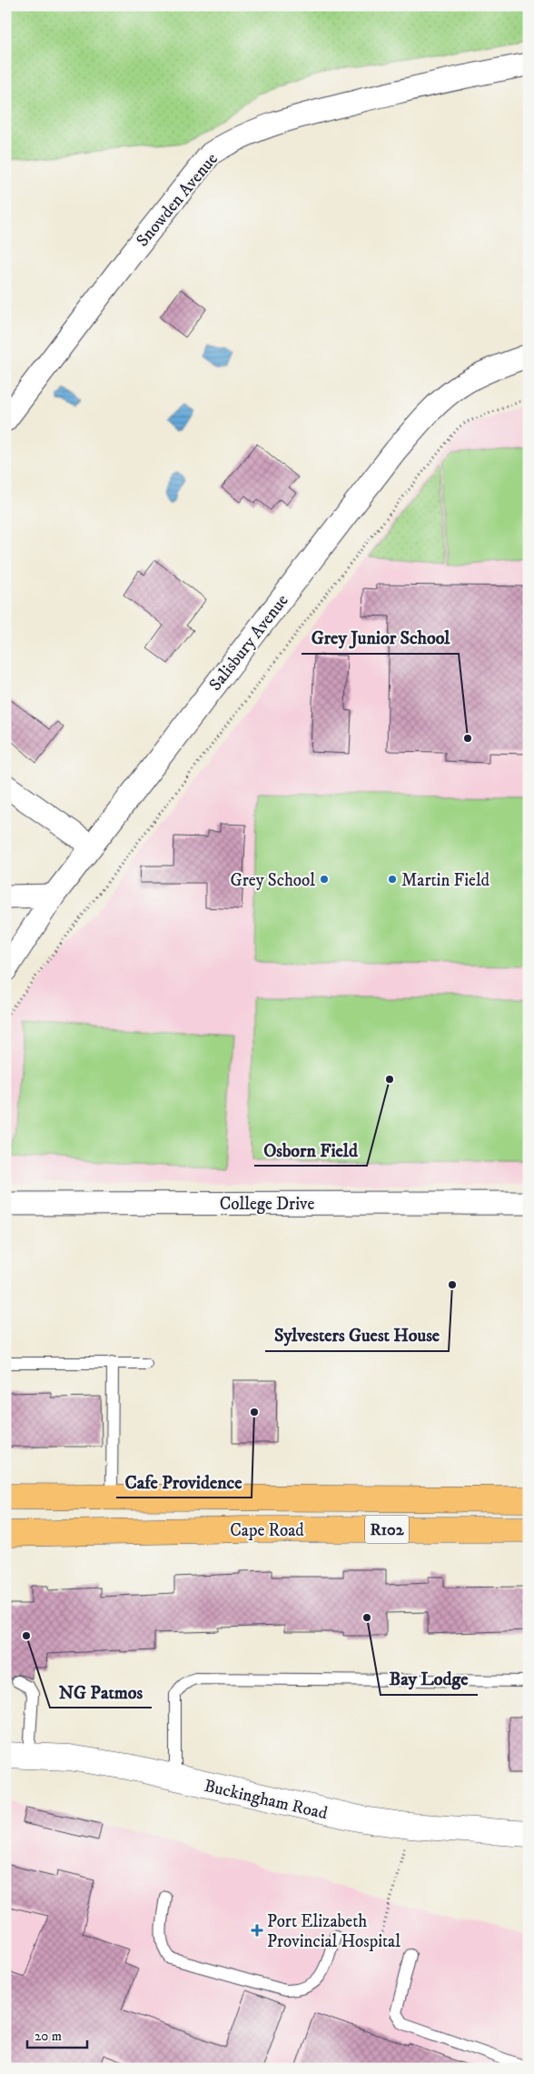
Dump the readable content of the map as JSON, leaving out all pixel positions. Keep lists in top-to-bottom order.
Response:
{
  "streets": {
    "main road": ["Cape Road", "R102"],
    "street": [
      "Snowden Avenue",
      "Salisbury Avenue",
      "College Drive",
      "Buckingham Road"
    ]
  },
  "places": {
    "other": [
      "Grey Junior School",
      "Grey School",
      "Martin Field",
      "Osborn Field",
      "Sylvesters Guest House",
      "Cafe Providence",
      "Bay Lodge",
      "NG Patmos"
    ],
    "health": ["Port Elizabeth Provincial Hospital"]
  },
  "scale_bar": "20 m"
}
